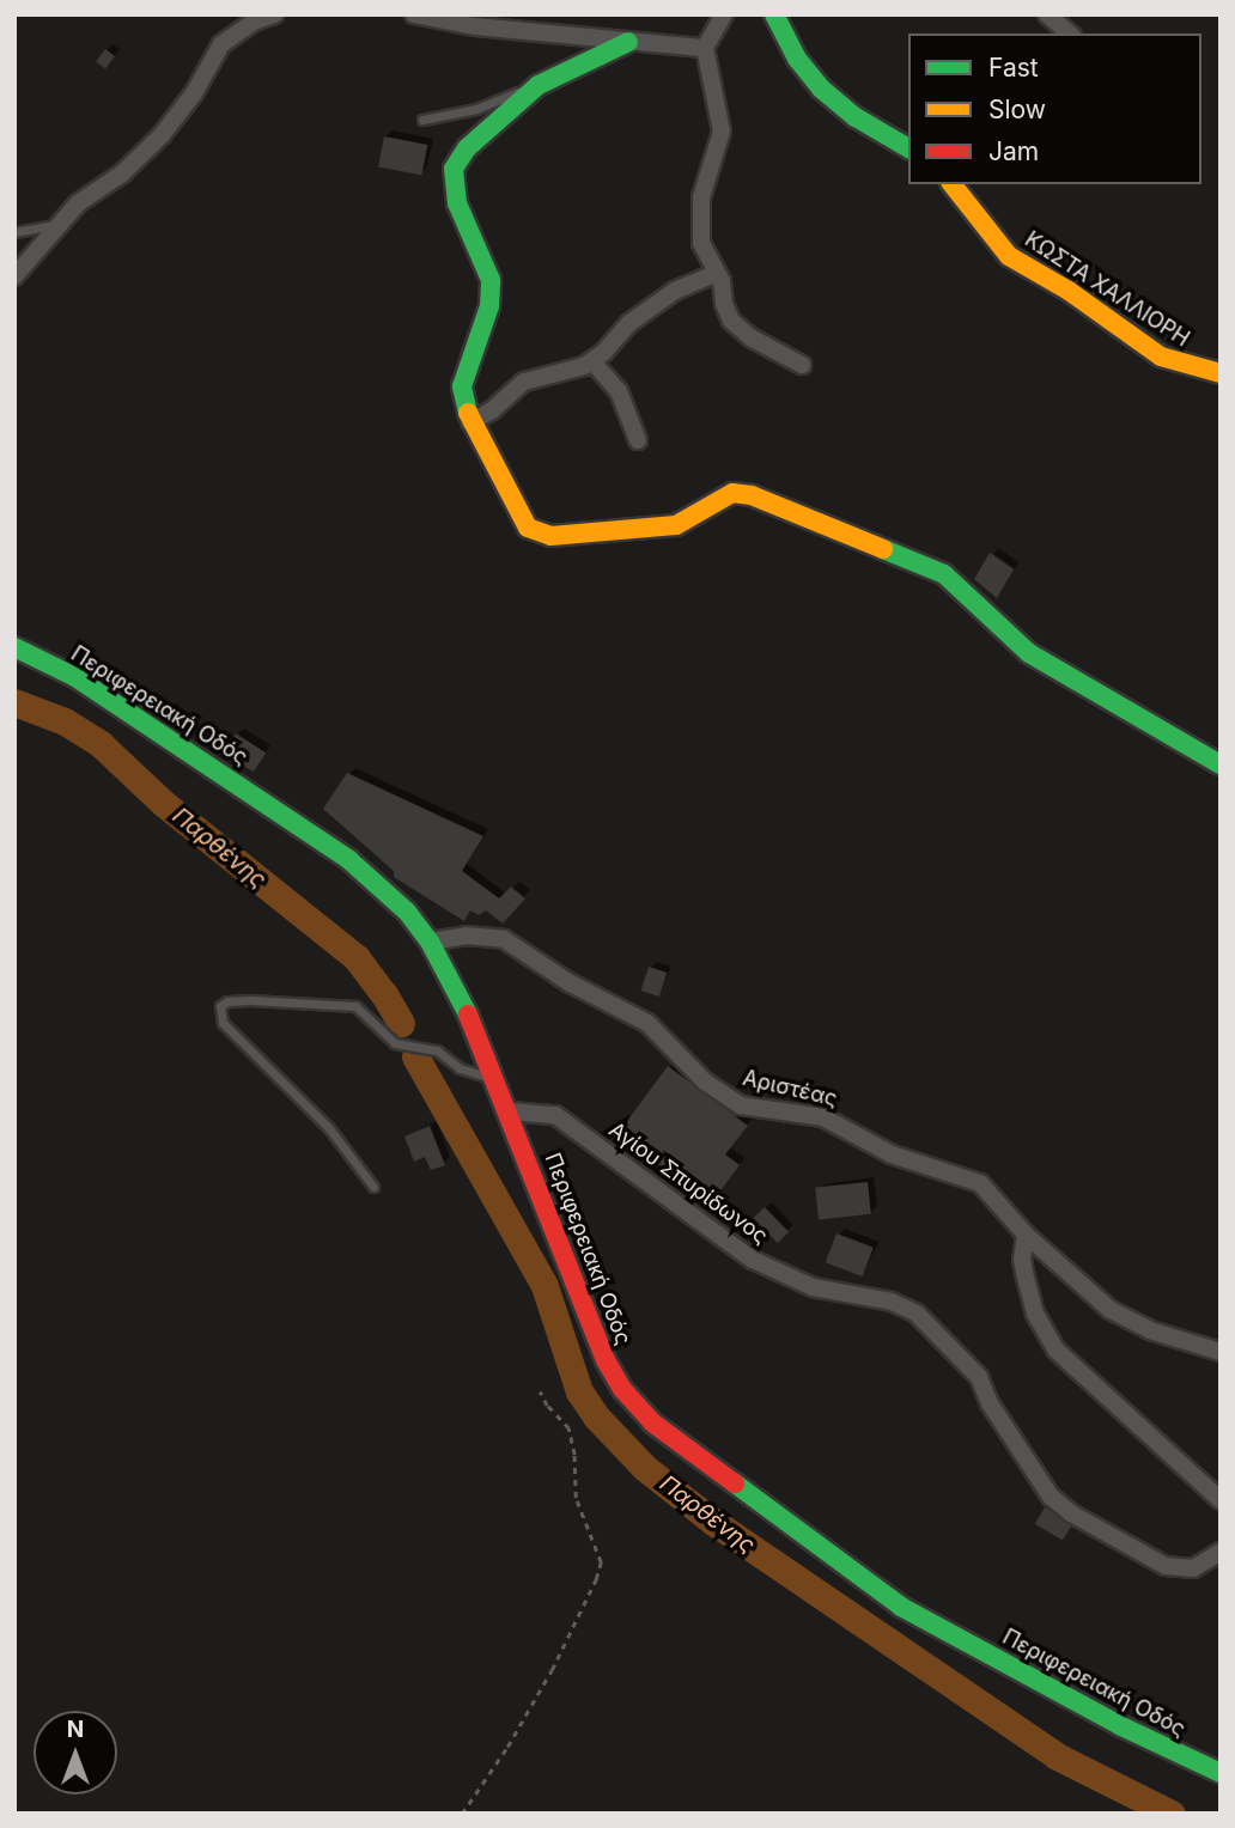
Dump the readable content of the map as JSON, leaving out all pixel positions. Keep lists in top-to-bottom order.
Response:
{
  "streets": {
    "street": [
      "ΚΩΣΤΑ ΧΑΛΛΙΟΡΗ",
      "Περιφερειακή Οδός",
      "Αριστέας",
      "Αγίου Σπυρίδωνος"
    ]
  },
  "crossings": [
    ["Περιφερειακή Οδός", "Αριστέας"],
    ["Περιφερειακή Οδός", "Αγίου Σπυρίδωνος"]
  ],
  "water": ["Παρθένης"],
  "legend": ["Fast", "Slow", "Jam"],
  "north": "top"
}
